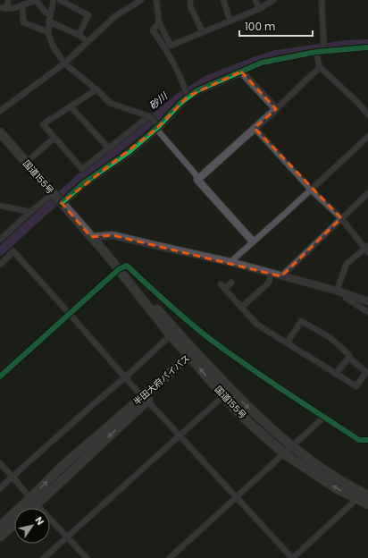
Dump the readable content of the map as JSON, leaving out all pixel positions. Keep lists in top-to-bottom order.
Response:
{
  "streets": {
    "highway": ["国道155号", "半田大府パイパス"]
  },
  "crossings": [
    ["国道155号", "半田大府パイパス"]
  ],
  "water": ["砂川"],
  "scale_bar": "100 m",
  "north": "top right"
}
